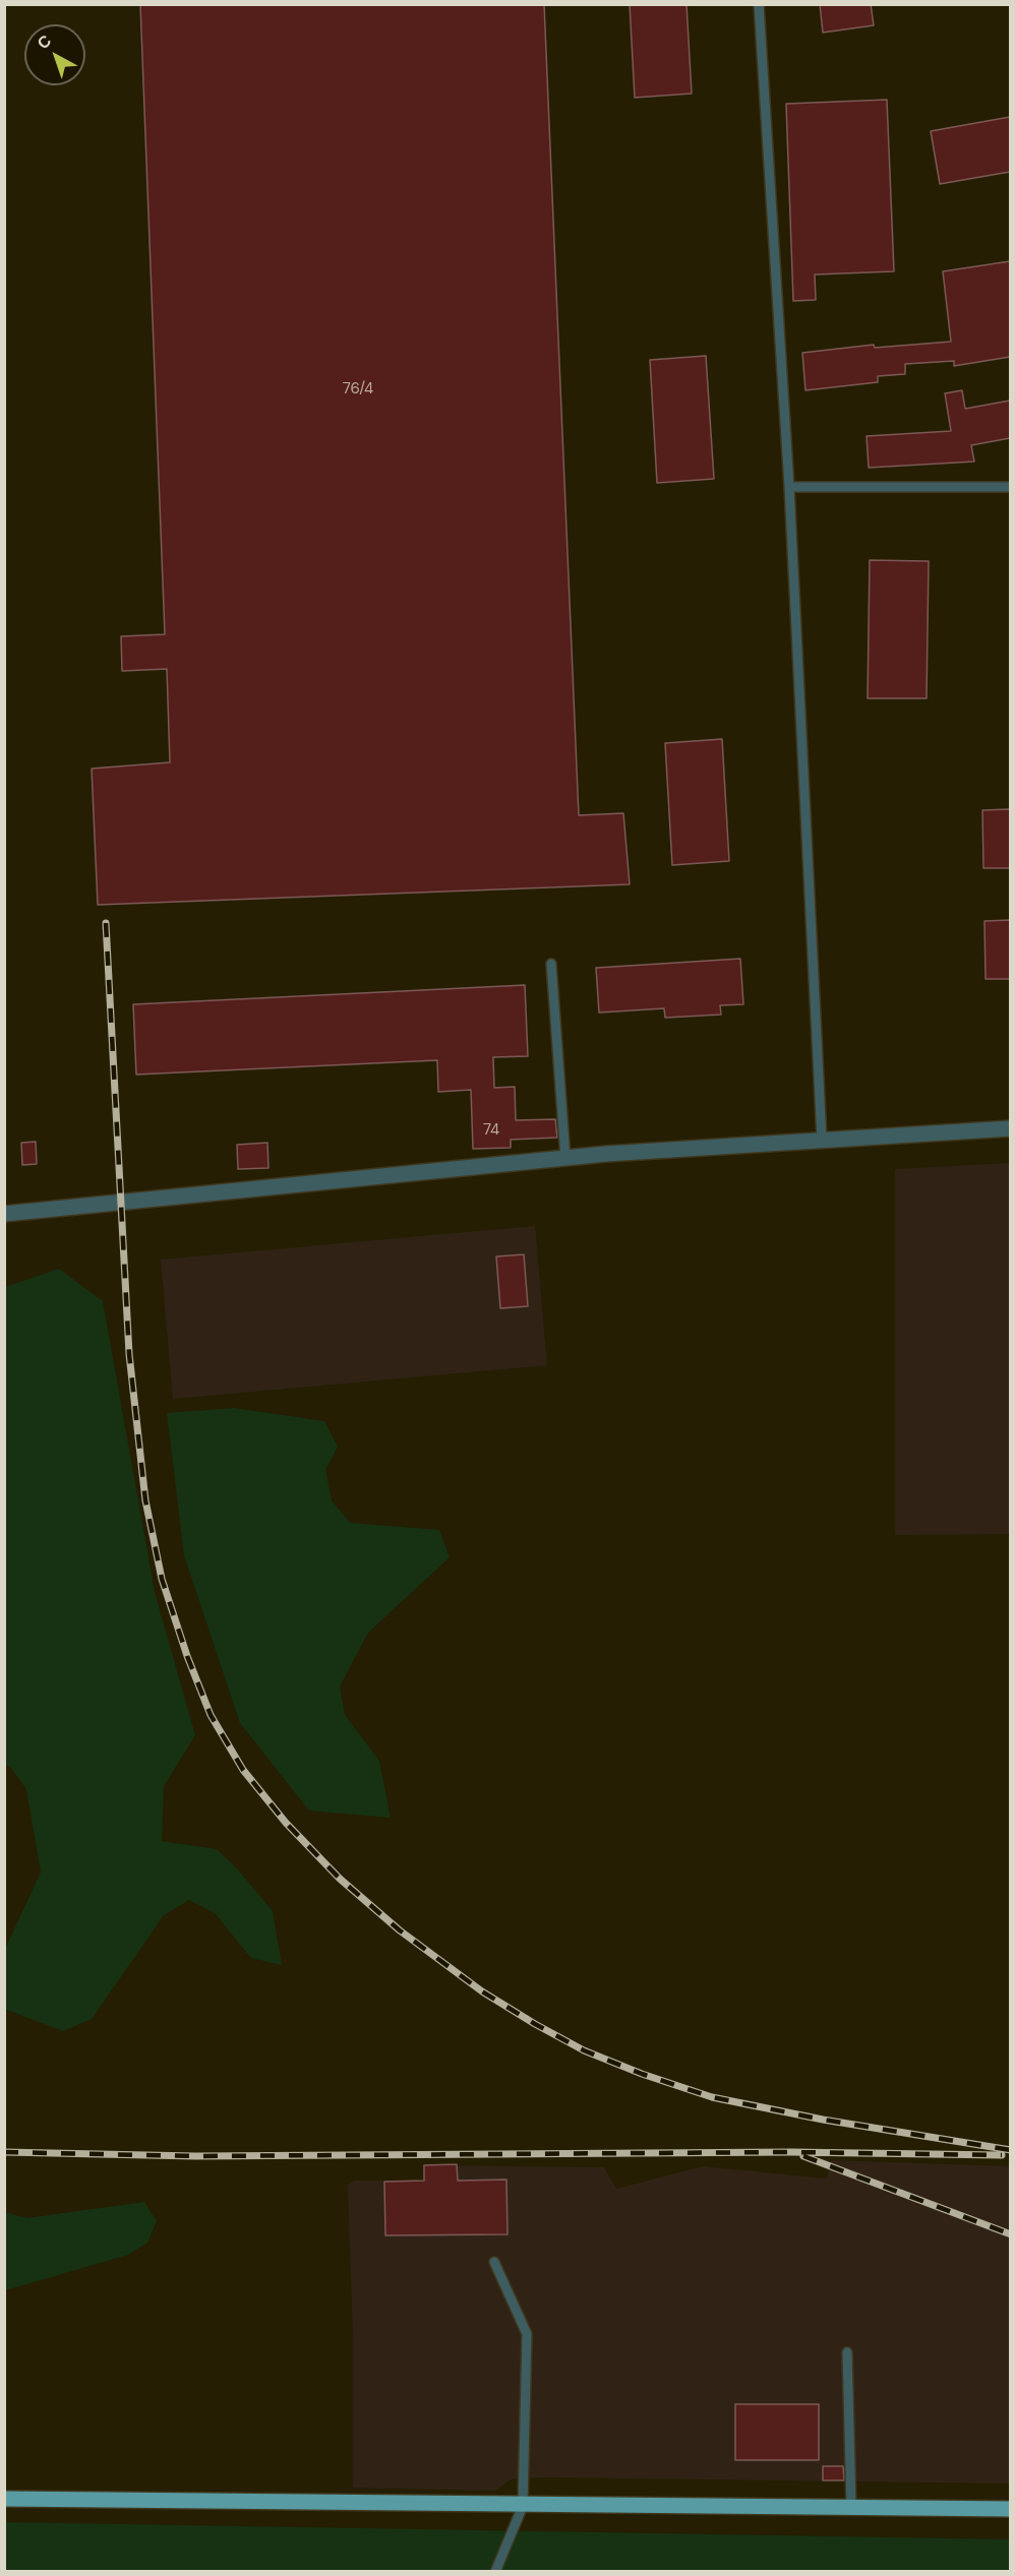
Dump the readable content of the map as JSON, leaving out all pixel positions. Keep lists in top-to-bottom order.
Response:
{
  "house_numbers": ["76/4", "74"],
  "north": "top left"
}
